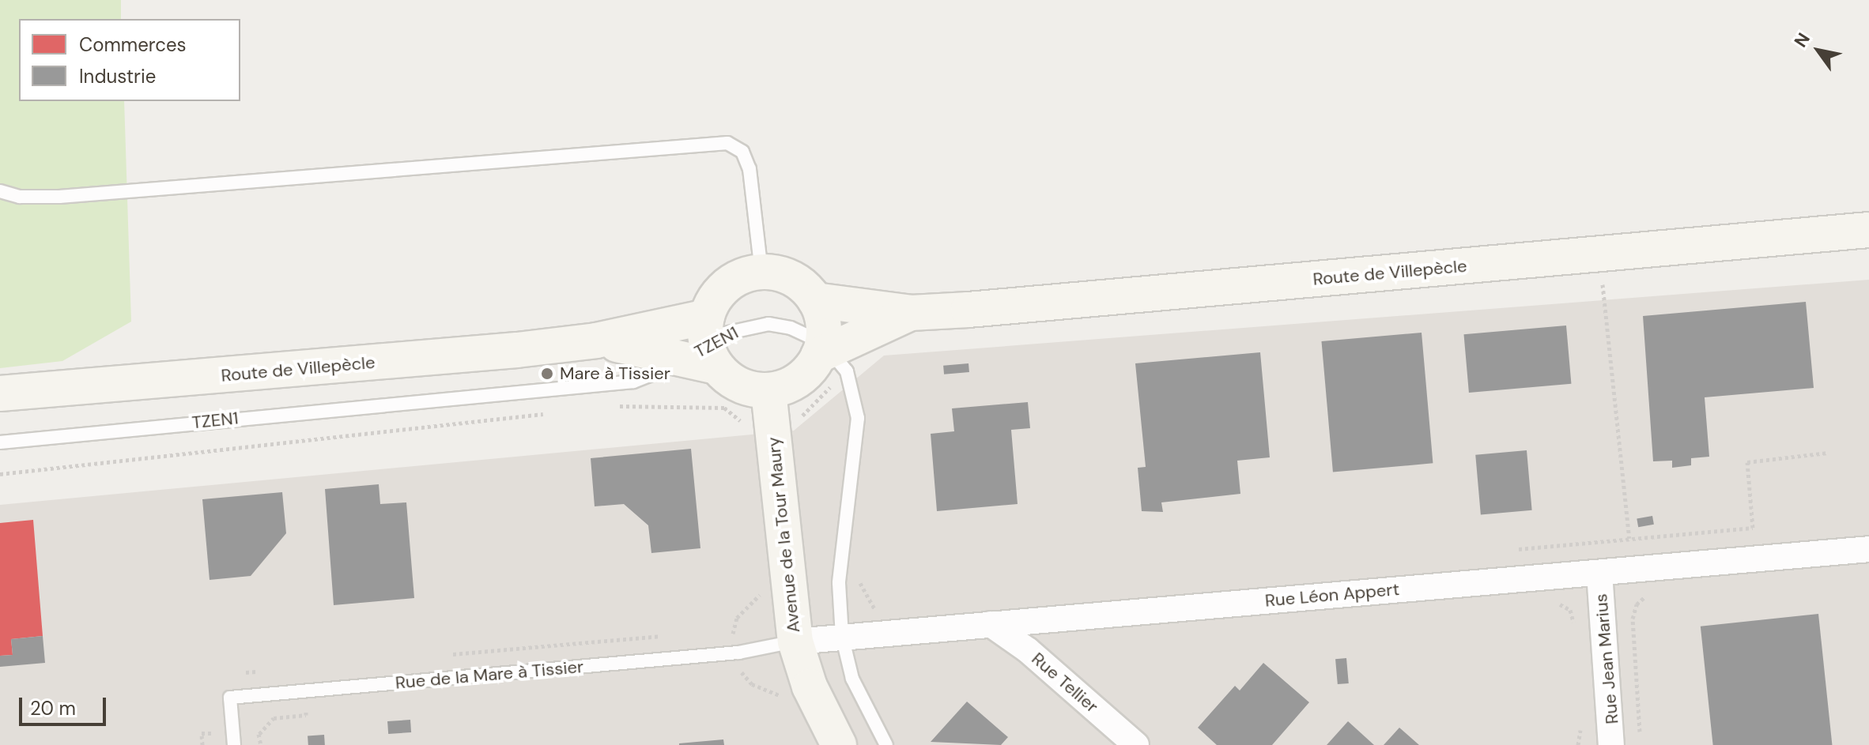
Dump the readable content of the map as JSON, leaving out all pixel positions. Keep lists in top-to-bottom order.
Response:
{
  "streets": {
    "main road": ["Route de Villepècle", "Avenue de la Tour Maury"],
    "street": ["Rue Léon Appert", "Rue Jean Marius", "Rue Tellier"],
    "lane": ["TZEN1", "Rue de la Mare à Tissier"]
  },
  "crossings": [
    ["Route de Villepècle", "TZEN1"],
    ["Avenue de la Tour Maury", "Rue Léon Appert"],
    ["Avenue de la Tour Maury", "Rue de la Mare à Tissier"],
    ["Rue Léon Appert", "Rue Jean Marius"],
    ["Rue Léon Appert", "Rue de la Mare à Tissier"],
    ["Rue Léon Appert", "Rue Tellier"]
  ],
  "places": ["Mare à Tissier"],
  "legend": ["Commerces", "Industrie"],
  "scale_bar": "20 m",
  "north": "top left"
}
